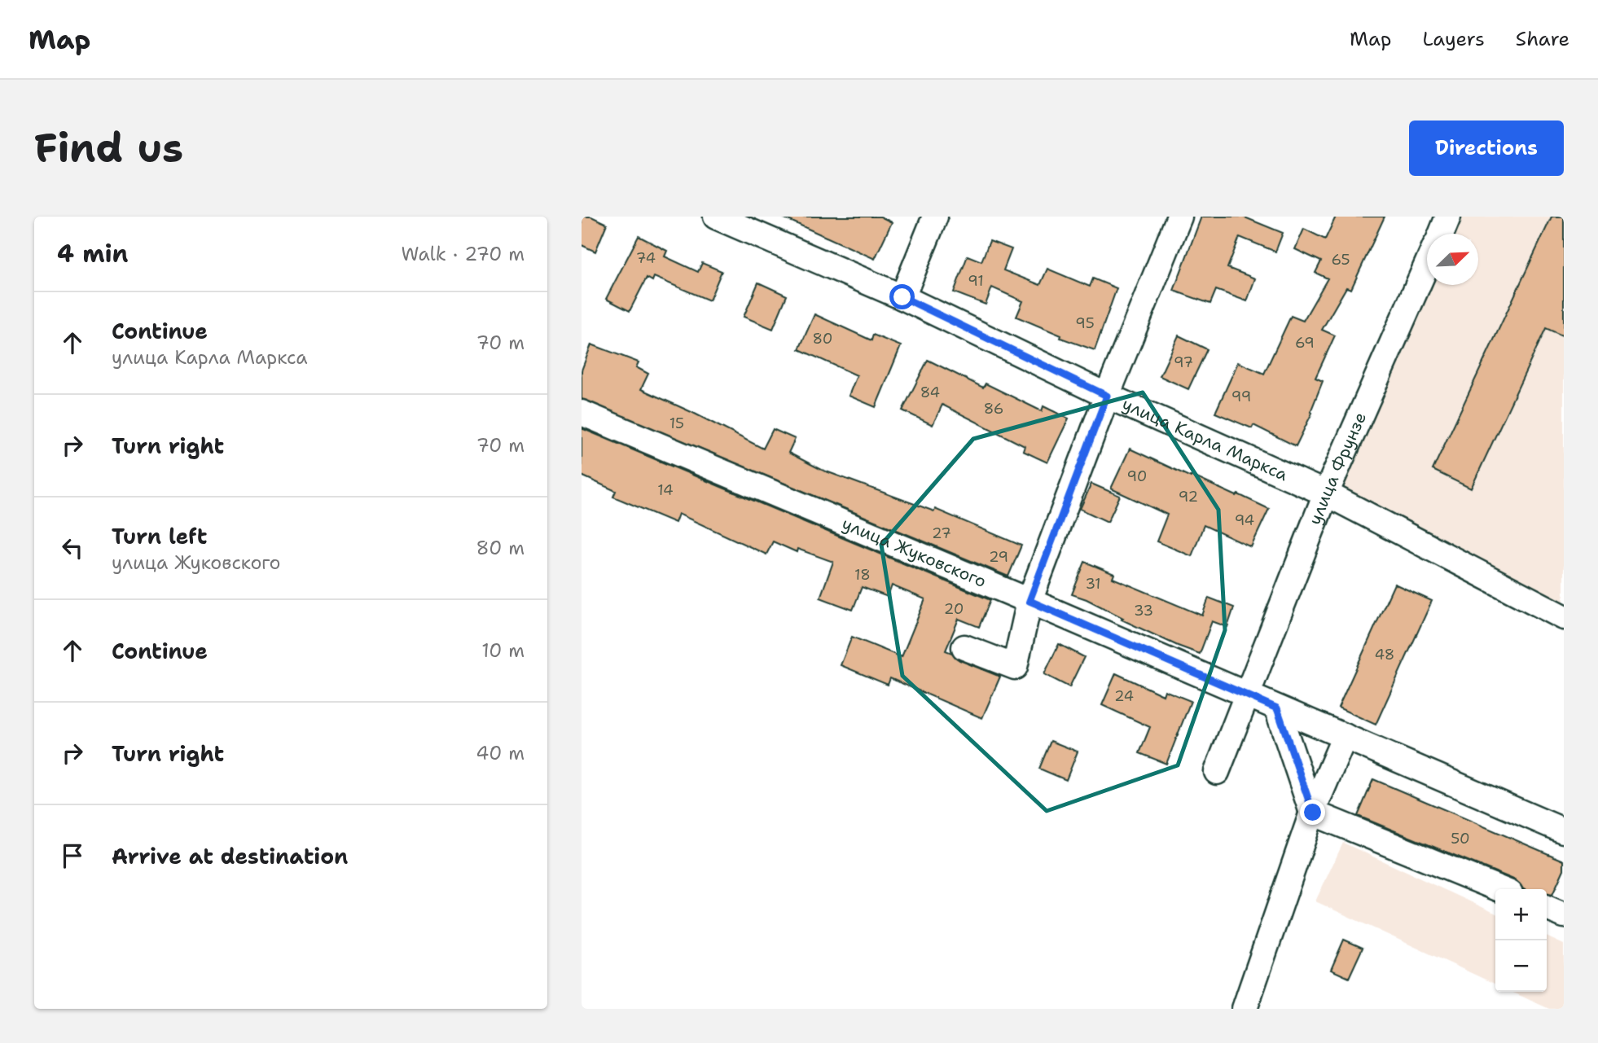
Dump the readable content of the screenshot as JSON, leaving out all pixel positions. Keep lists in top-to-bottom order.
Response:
{
  "streets": {
    "street": ["улица Карла Маркса", "улица Фрунзе", "улица Жуковского"]
  },
  "crossings": [
    ["улица Карла Маркса", "улица Фрунзе"],
    ["улица Фрунзе", "улица Жуковского"]
  ],
  "house_numbers": [
    "74",
    "65",
    "91",
    "95",
    "80",
    "69",
    "97",
    "84",
    "99",
    "86",
    "15",
    "90",
    "14",
    "92",
    "94",
    "27",
    "29",
    "18",
    "31",
    "20",
    "33",
    "48",
    "24",
    "50"
  ],
  "north": "top right",
  "page": {
    "header": "Map",
    "nav": ["Map", "Layers", "Share"],
    "buttons": "Directions",
    "title": "Find us",
    "heading": ["4 min", "Walk · 270 m"],
    "list": [
      ["Continue", "улица Карла Маркса", "70 m"],
      ["Turn right", "70 m"],
      ["Turn left", "улица Жуковского", "80 m"],
      ["Continue", "10 m"],
      ["Turn right", "40 m"],
      "Arrive at destination"
    ],
    "map_buttons": ["+", "−"]
  }
}
